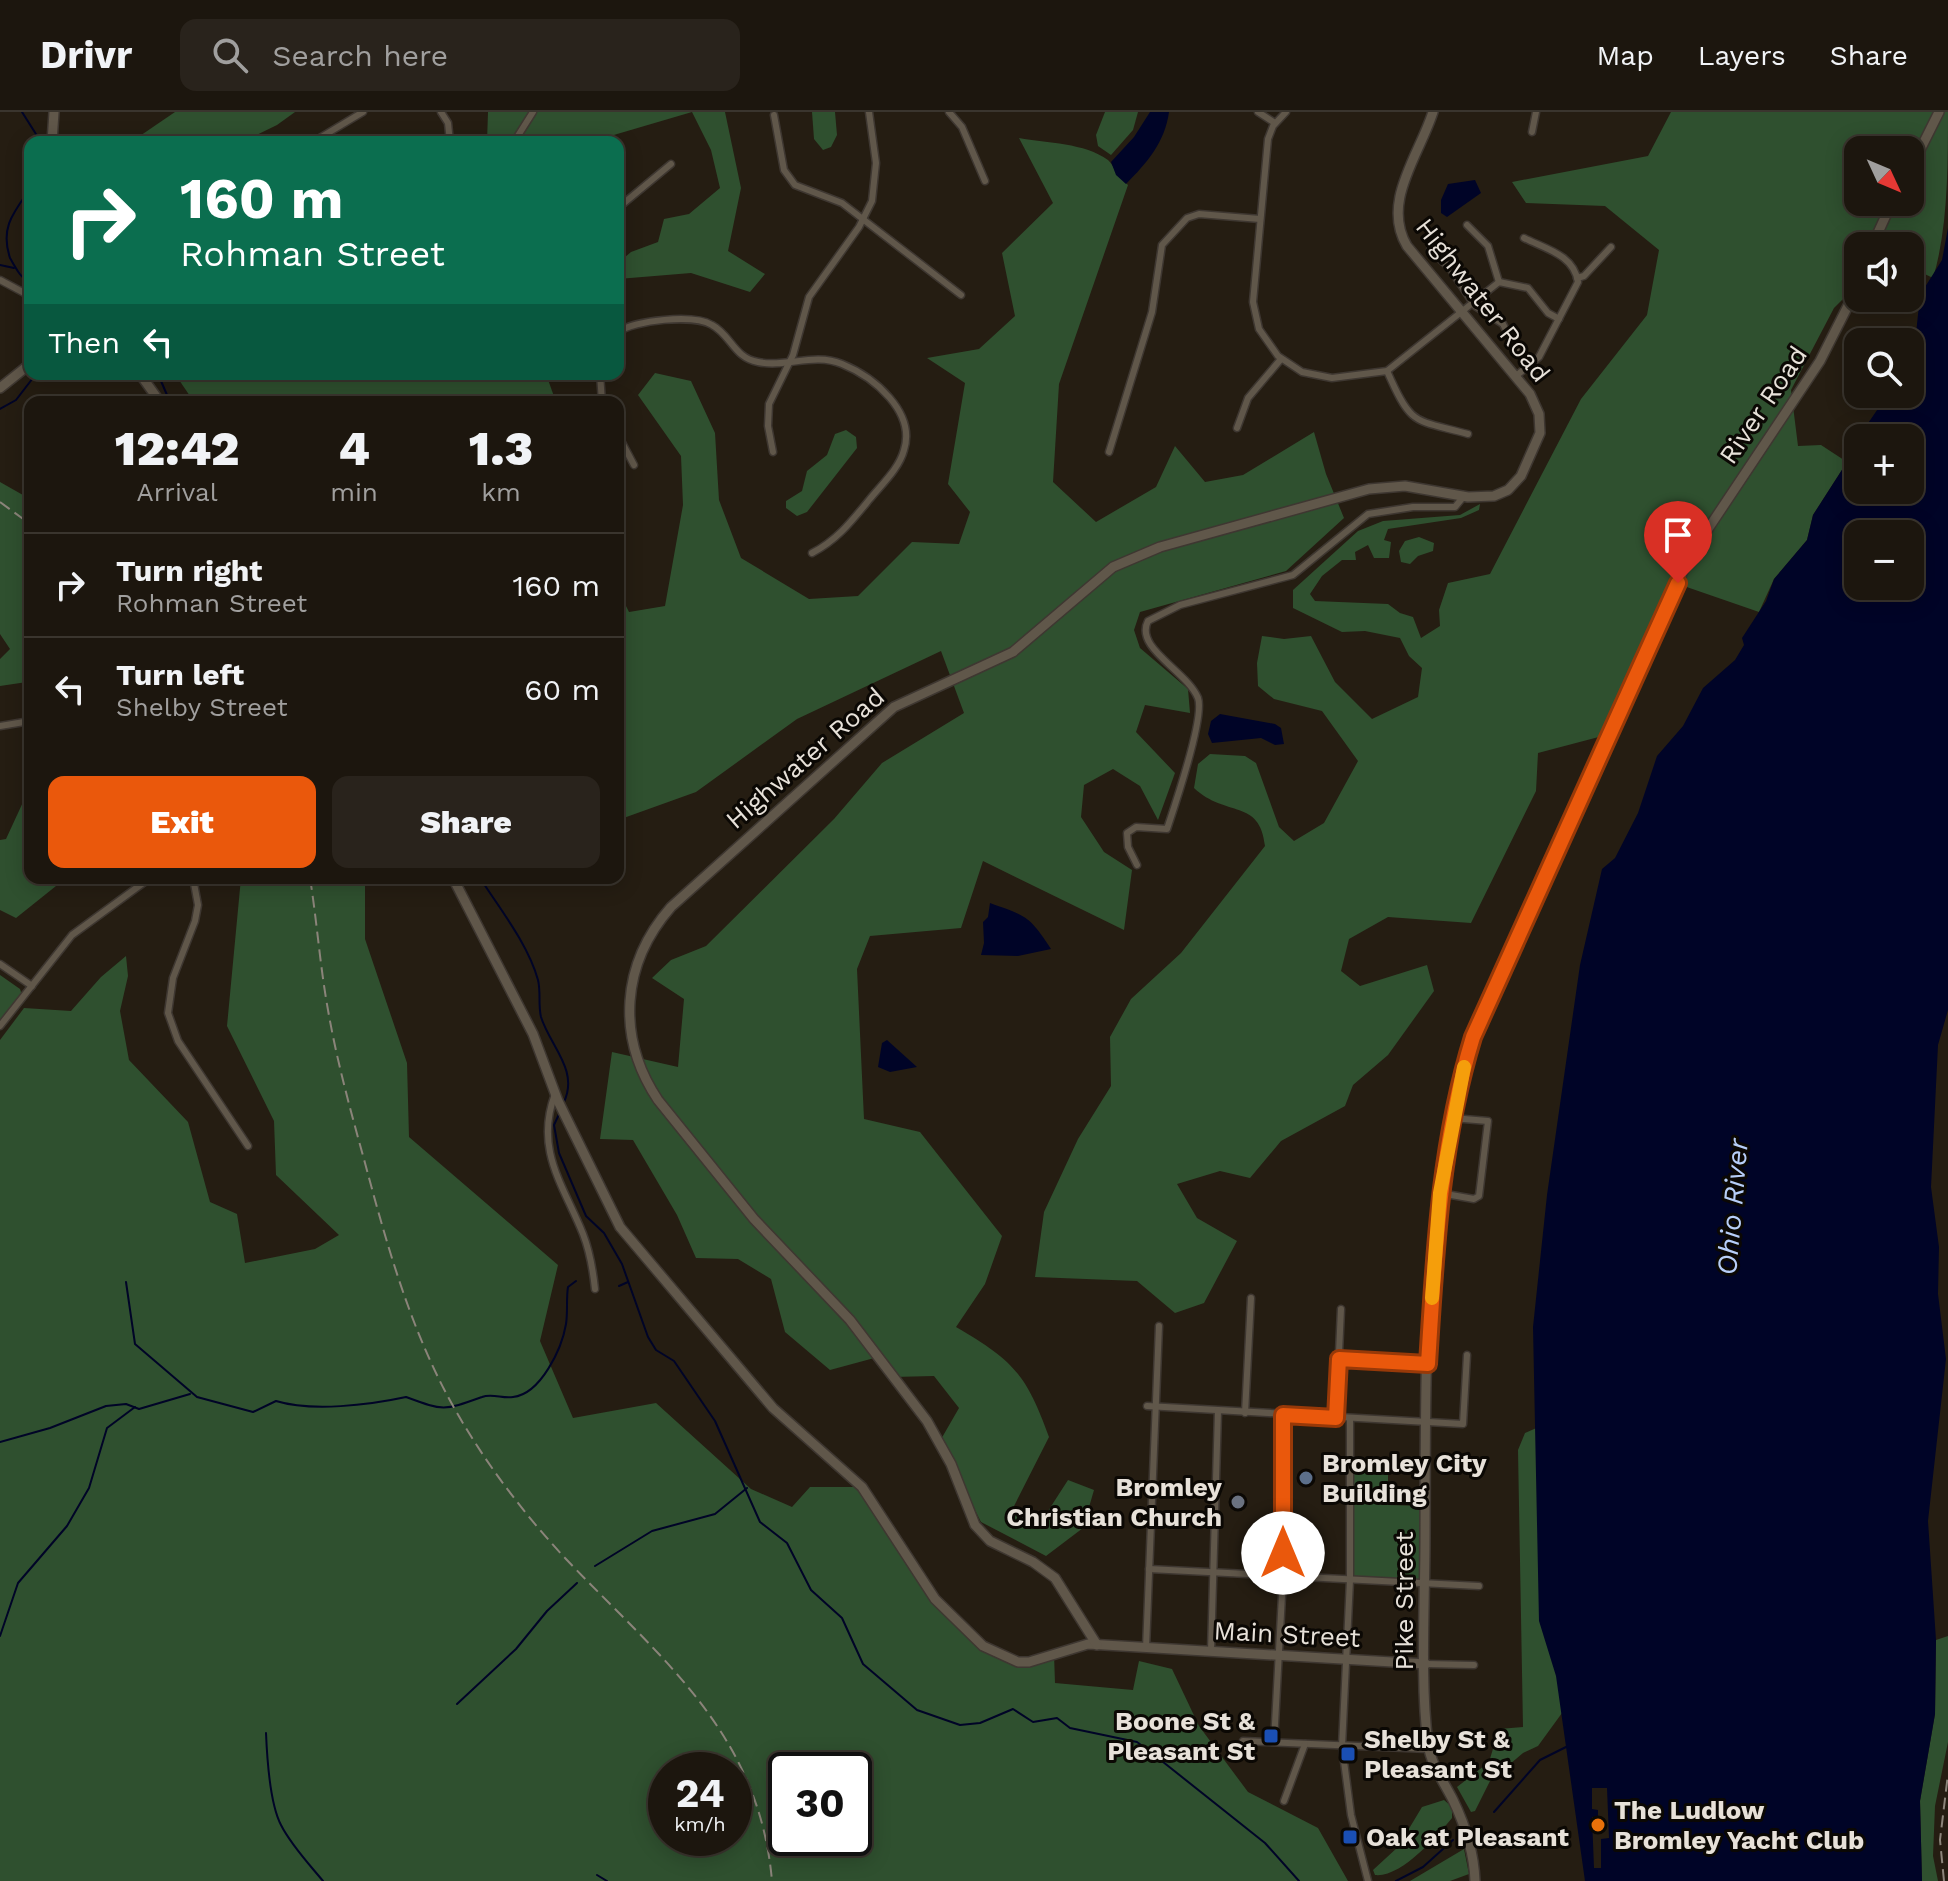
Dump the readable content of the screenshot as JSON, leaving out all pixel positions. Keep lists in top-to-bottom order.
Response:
{
  "streets": {
    "street": [
      "Highwater Road",
      "River Road",
      "Pike Street",
      "Main Street"
    ]
  },
  "crossings": [
    ["Highwater Road", "Main Street"],
    ["River Road", "Pike Street"],
    ["Pike Street", "Main Street"]
  ],
  "water": ["Ohio River"],
  "places": {
    "other": ["Bromley City Building", "Bromley Christian Church", "The Ludlow Bromley Yacht Club"],
    "transit": ["Boone St & Pleasant St", "Shelby St & Pleasant St", "Oak at Pleasant"]
  },
  "north": "bottom right",
  "page": {
    "header": "Drivr",
    "search": "Search here",
    "nav": ["Map", "Layers", "Share"],
    "map_buttons": ["+", "−"],
    "turn": ["160 m", "Rohman Street"],
    "then": "Then",
    "eta": [
      "12:42",
      "Arrival",
      "4",
      "min",
      "1.3",
      "km"
    ],
    "list": [
      {
        "name": "Turn right",
        "note": "Rohman Street",
        "value": "160 m"
      },
      {
        "name": "Turn left",
        "note": "Shelby Street",
        "value": "60 m"
      }
    ],
    "buttons": ["Exit", "Share"],
    "speed": "24 km/h",
    "limit": "30"
  }
}
